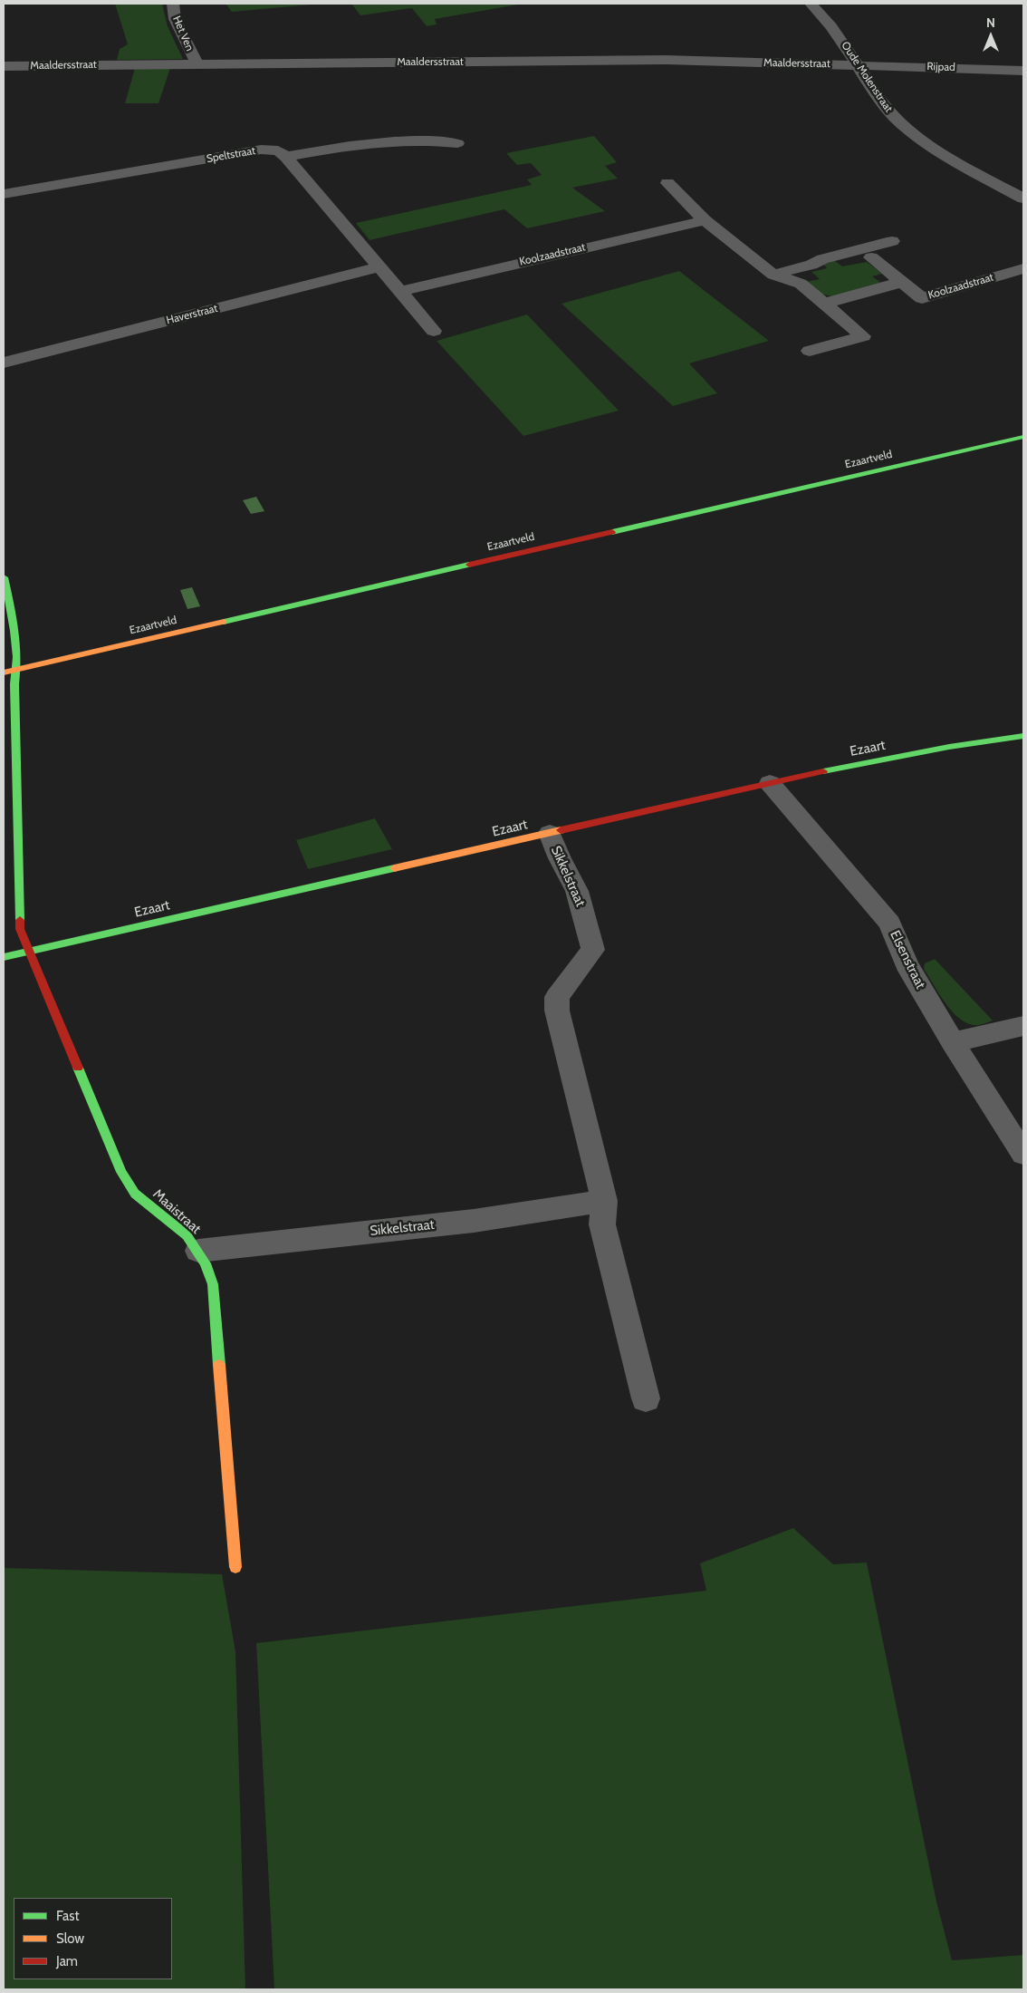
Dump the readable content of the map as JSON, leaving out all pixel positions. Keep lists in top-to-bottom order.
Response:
{
  "streets": {
    "street": [
      "Het Ven",
      "Maaldersstraat",
      "Rijpad",
      "Oude Molenstraat",
      "Speltstraat",
      "Koolzaadstraat",
      "Haverstraat",
      "Ezaartveld",
      "Ezaart",
      "Sikkelstraat",
      "Elsenstraat",
      "Maaistraat"
    ]
  },
  "crossings": [
    ["Het Ven", "Maaldersstraat"],
    ["Maaldersstraat", "Rijpad"],
    ["Maaldersstraat", "Oude Molenstraat"],
    ["Rijpad", "Oude Molenstraat"],
    ["Ezaartveld", "Maaistraat"],
    ["Ezaart", "Sikkelstraat"],
    ["Ezaart", "Elsenstraat"],
    ["Ezaart", "Maaistraat"],
    ["Sikkelstraat", "Maaistraat"]
  ],
  "legend": ["Fast", "Slow", "Jam"],
  "north": "top"
}
